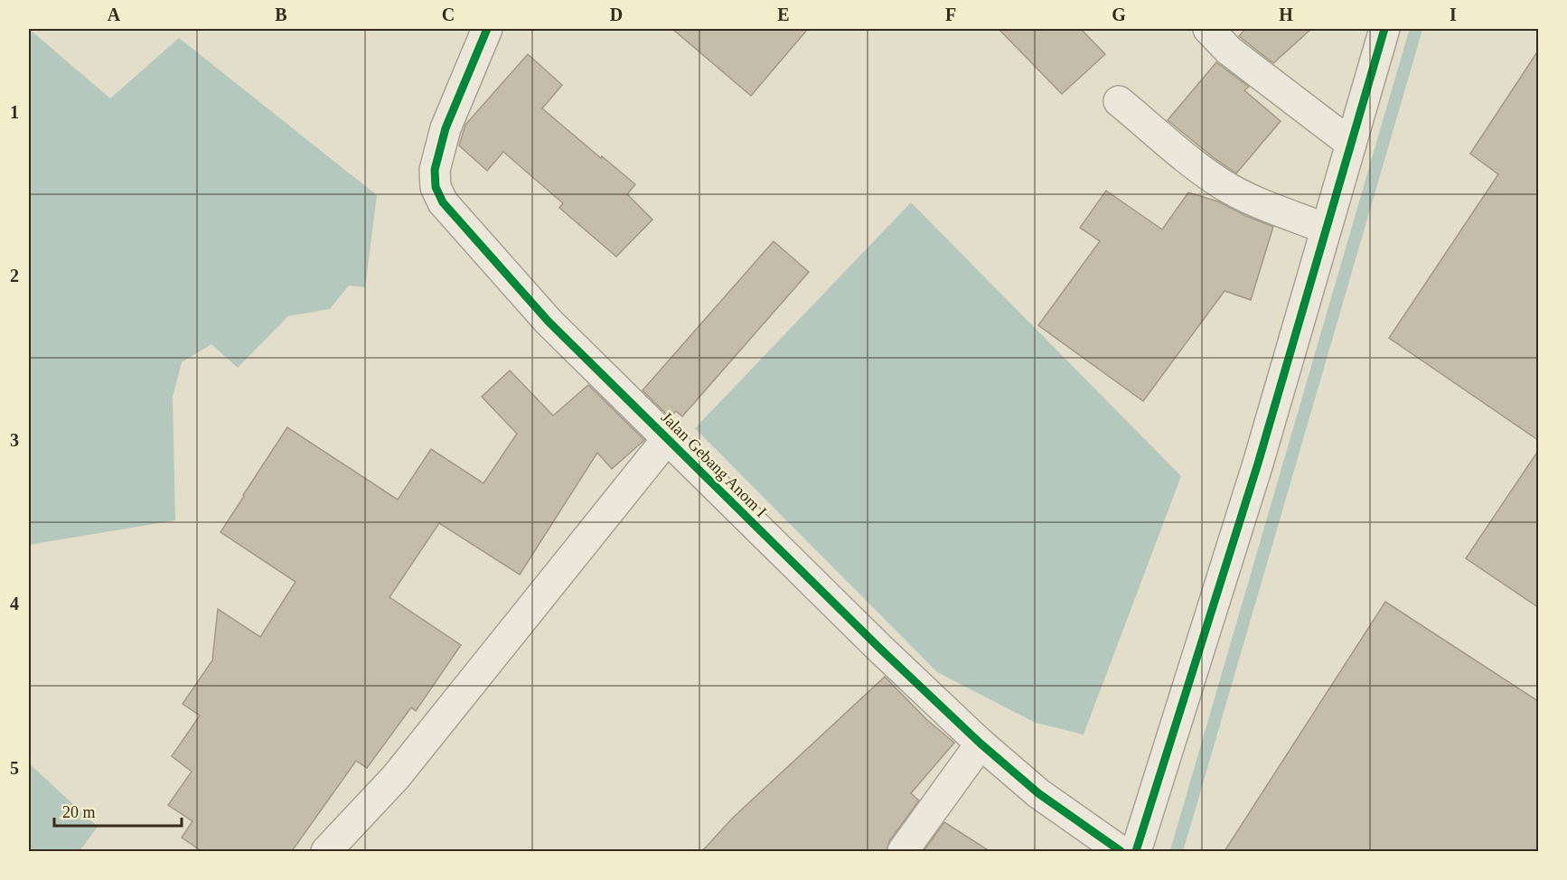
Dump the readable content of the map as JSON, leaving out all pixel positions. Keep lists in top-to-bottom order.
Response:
{
  "streets": {
    "street": ["Jalan Gebang Anom I"]
  },
  "scale_bar": "20 m",
  "grid": {
    "columns": [
      "A",
      "B",
      "C",
      "D",
      "E",
      "F",
      "G",
      "H",
      "I"
    ],
    "rows": [
      "1",
      "2",
      "3",
      "4",
      "5"
    ]
  }
}
